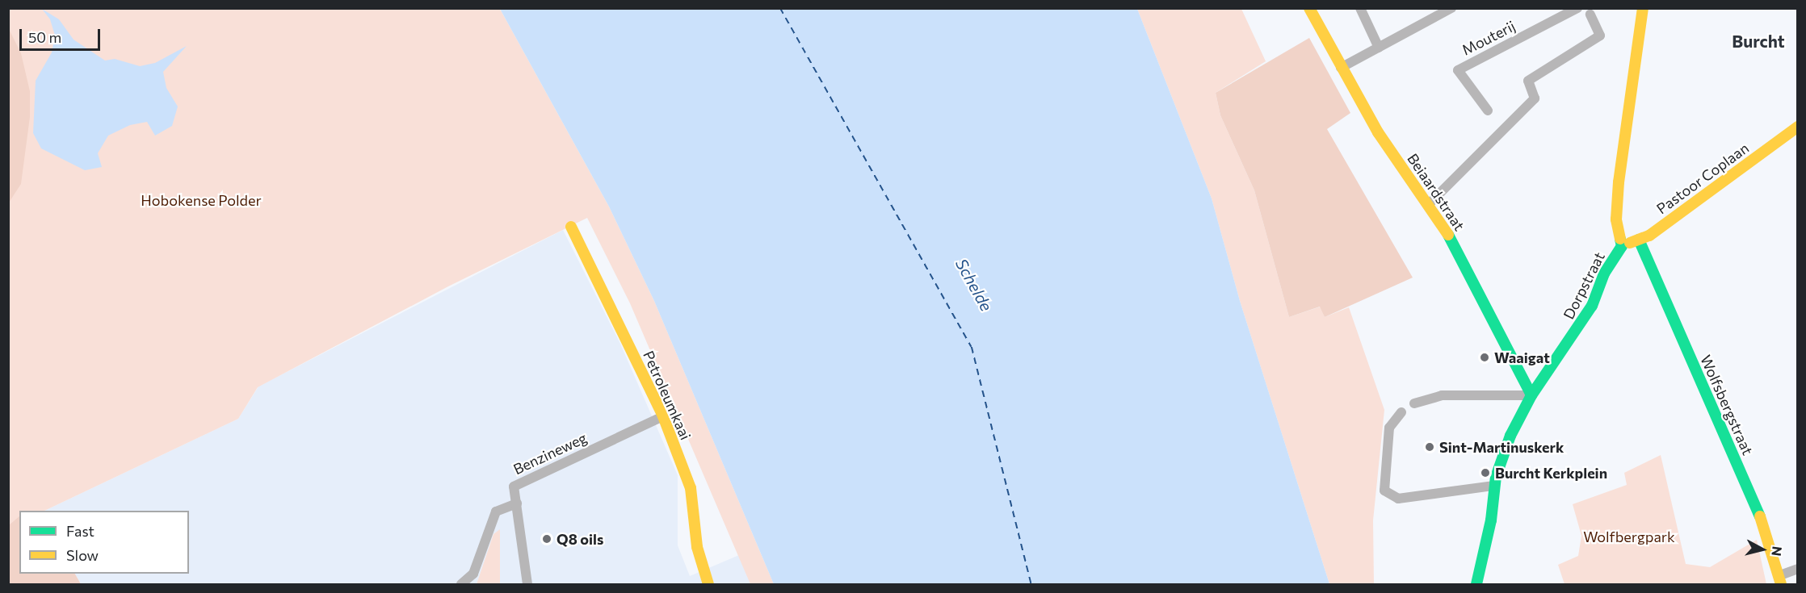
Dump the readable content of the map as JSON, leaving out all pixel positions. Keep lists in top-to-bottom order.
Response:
{
  "streets": {
    "street": [
      "Mouterij",
      "Pastoor Coplaan",
      "Beiaardstraat",
      "Dorpstraat",
      "Petroleumkaai",
      "Wolfsbergstraat",
      "Benzineweg"
    ]
  },
  "crossings": [
    ["Pastoor Coplaan", "Dorpstraat"],
    ["Pastoor Coplaan", "Wolfsbergstraat"],
    ["Beiaardstraat", "Dorpstraat"],
    ["Petroleumkaai", "Benzineweg"]
  ],
  "districts": ["Burcht"],
  "water": ["Schelde"],
  "parks": ["Hobokense Polder", "Wolfbergpark"],
  "places": [
    "Waaigat",
    "Sint-Martinuskerk",
    "Burcht Kerkplein",
    "Q8 oils"
  ],
  "legend": ["Fast", "Slow"],
  "scale_bar": "50 m",
  "north": "right"
}
